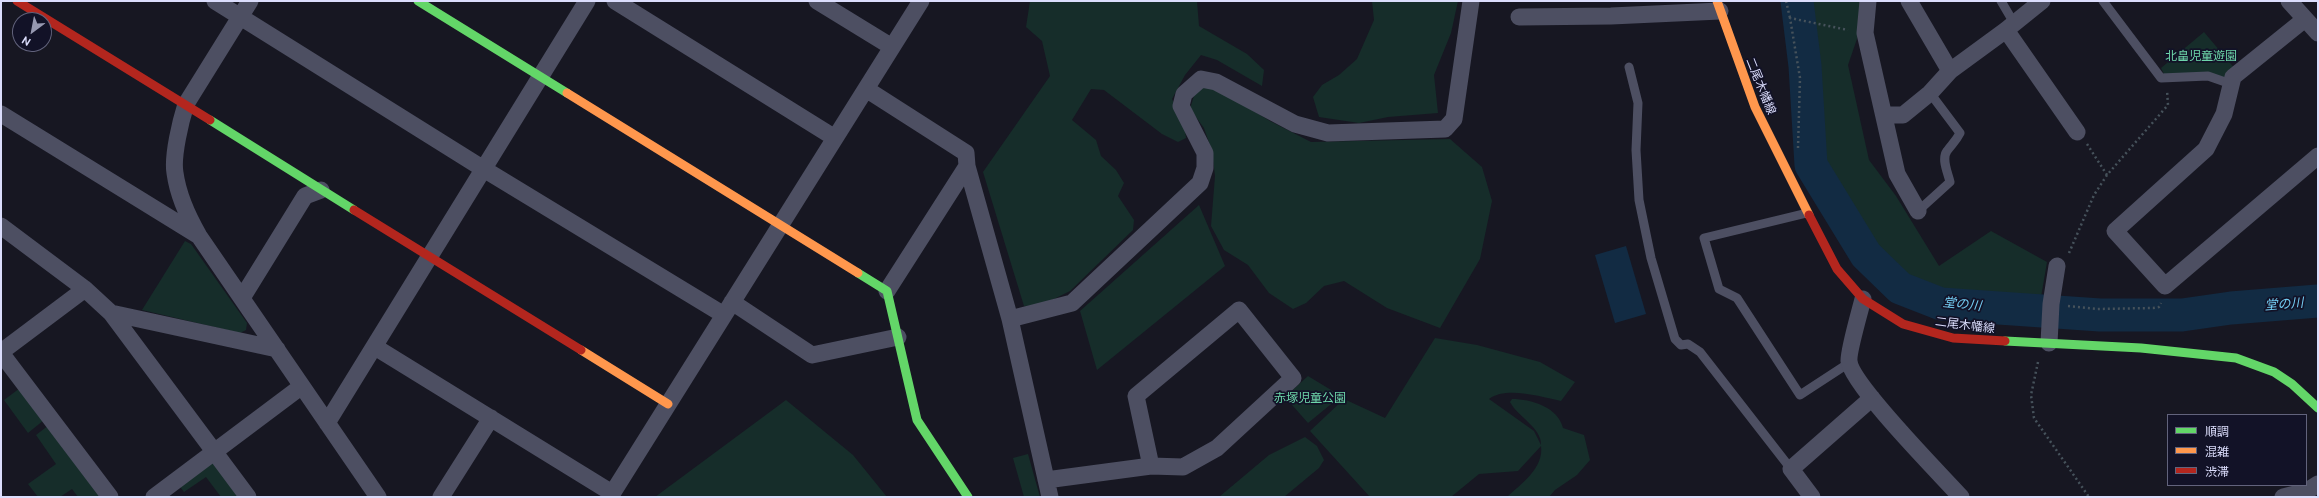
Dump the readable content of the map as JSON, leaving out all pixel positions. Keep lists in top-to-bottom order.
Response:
{
  "streets": {
    "street": ["二尾木幡線"]
  },
  "water": ["堂の川"],
  "parks": ["北畠児童遊園", "赤塚児童公園"],
  "legend": ["順調", "混雑", "渋滞"],
  "north": "bottom left"
}
